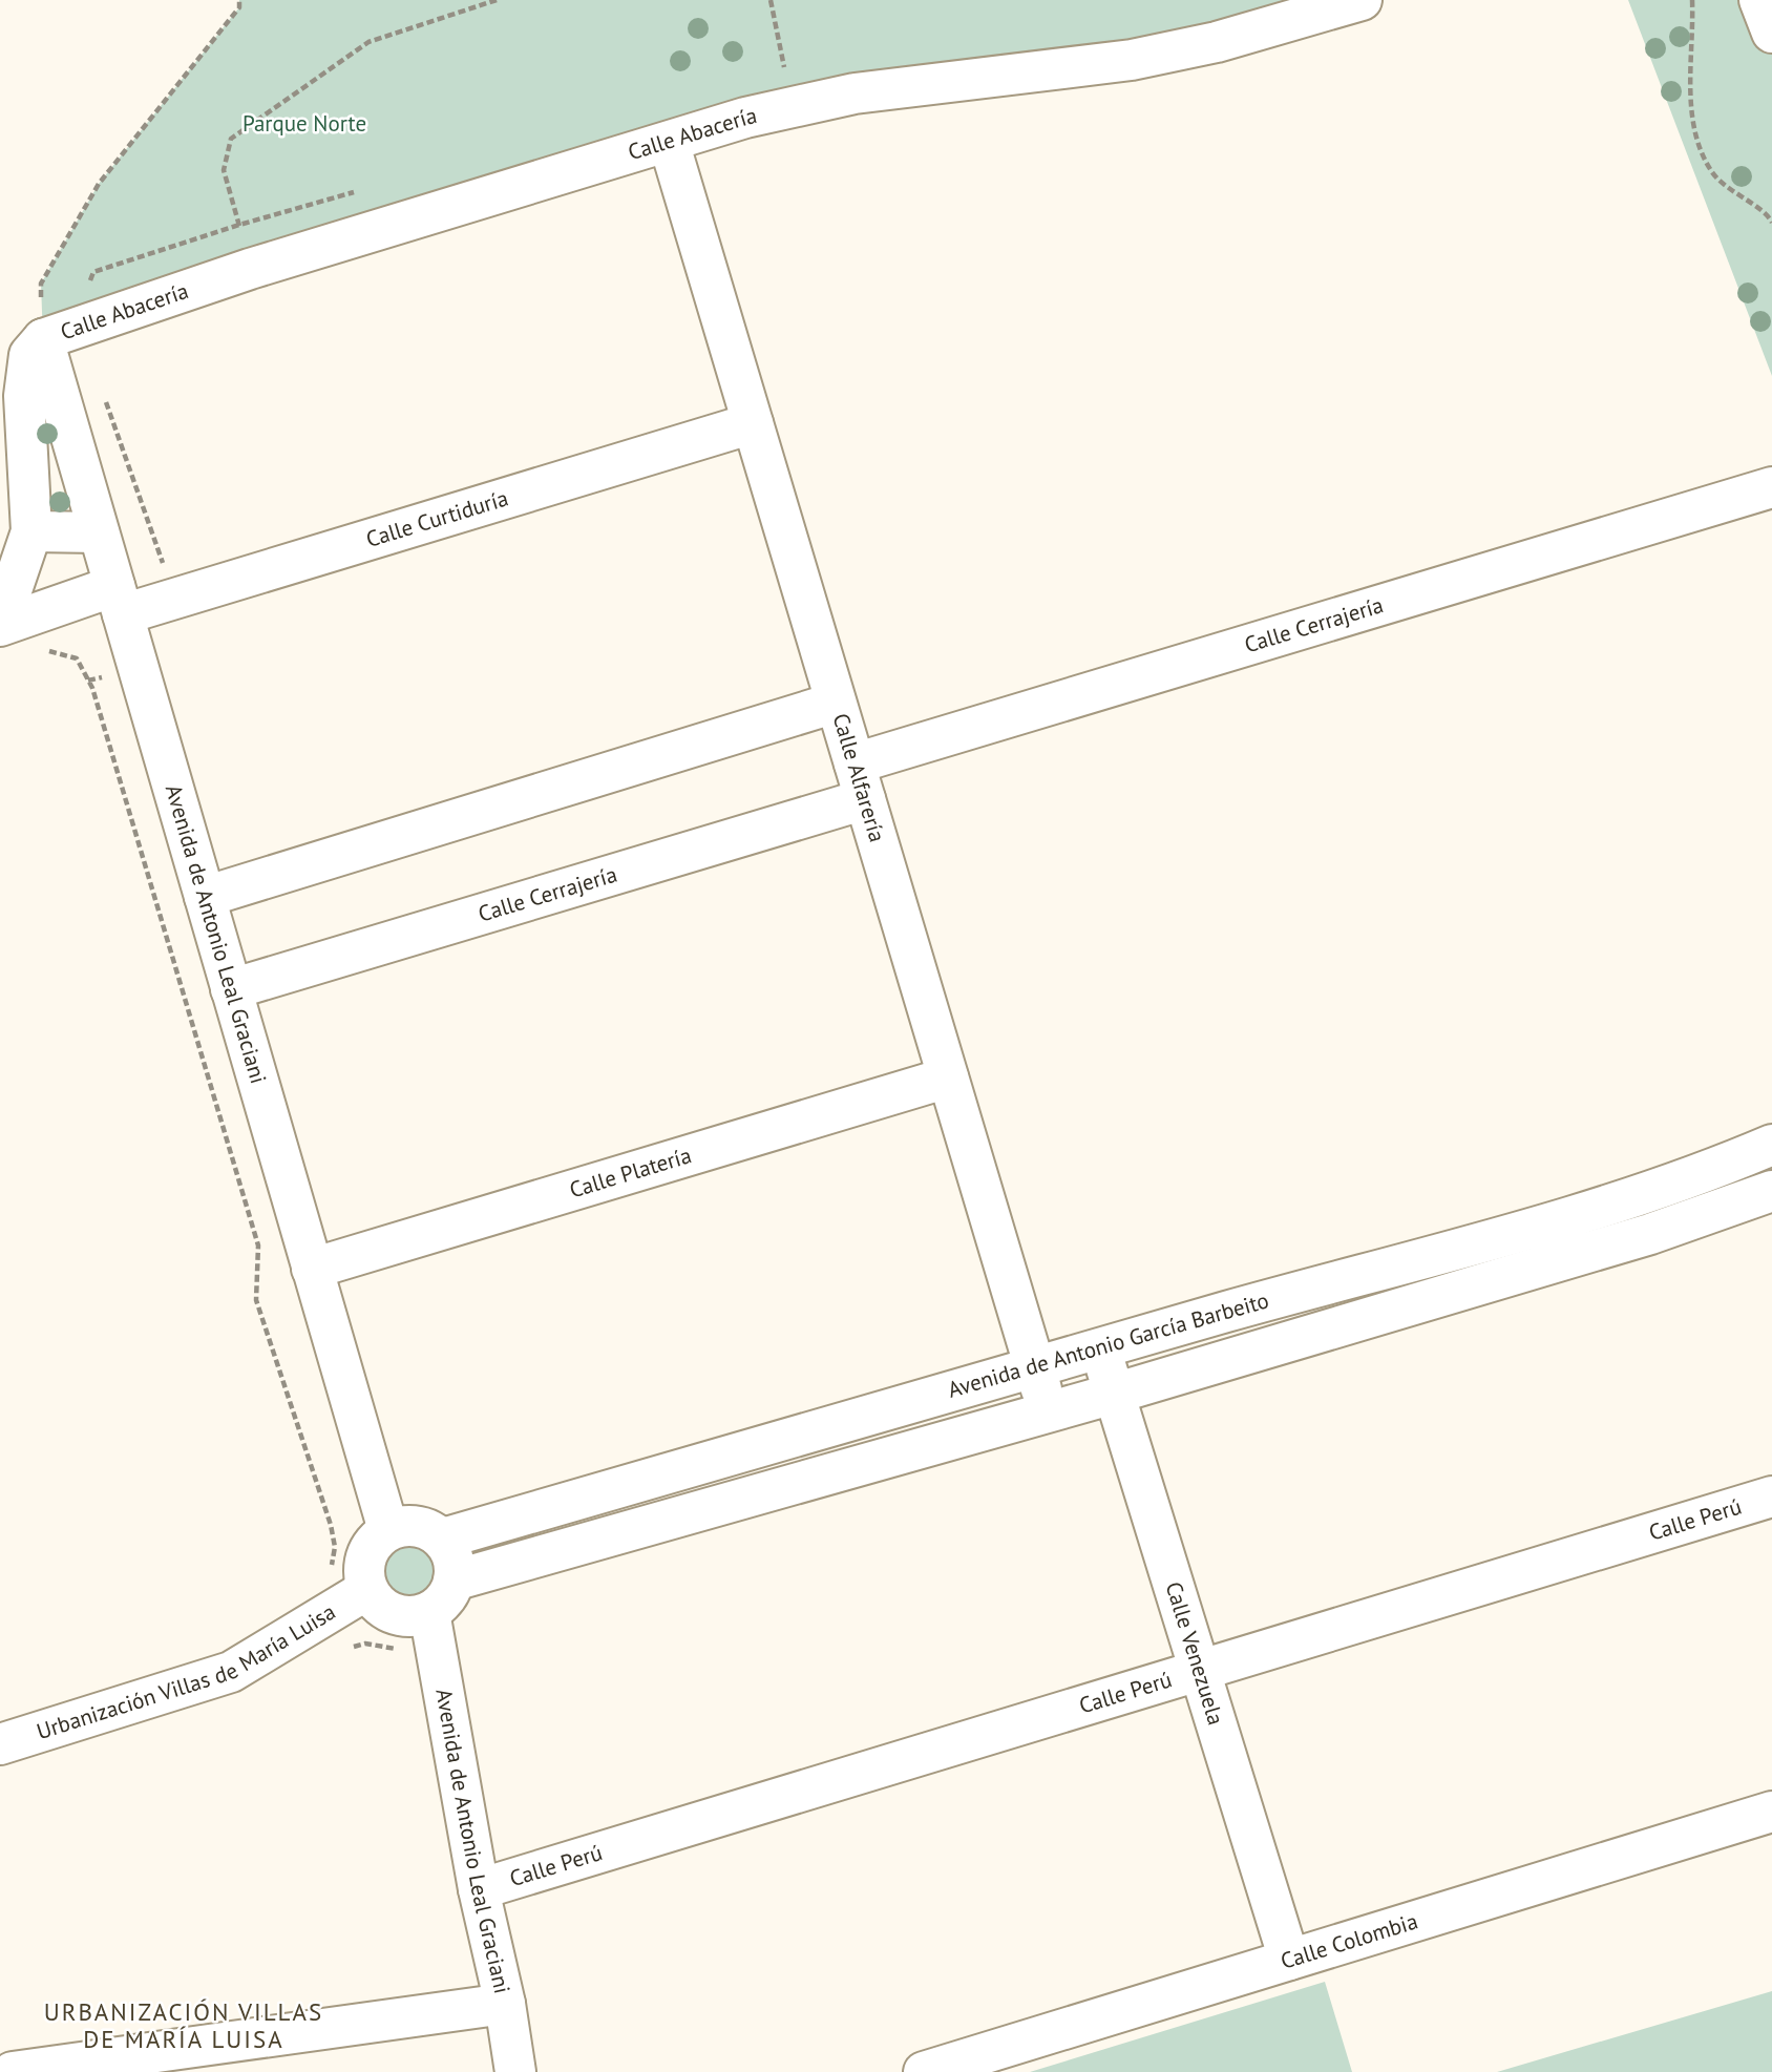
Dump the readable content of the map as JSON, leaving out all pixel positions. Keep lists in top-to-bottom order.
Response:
{
  "streets": {
    "street": [
      "Calle Abacería",
      "Calle Curtiduría",
      "Calle Cerrajería",
      "Calle Alfarería",
      "Avenida de Antonio Leal Graciani",
      "Calle Platería",
      "Avenida de Antonio García Barbeito",
      "Calle Perú",
      "Calle Venezuela",
      "Urbanización Villas de María Luisa",
      "Calle Colombia"
    ]
  },
  "crossings": [
    ["Calle Abacería", "Calle Alfarería"],
    ["Calle Abacería", "Avenida de Antonio Leal Graciani"],
    ["Calle Curtiduría", "Calle Alfarería"],
    ["Calle Curtiduría", "Avenida de Antonio Leal Graciani"],
    ["Calle Cerrajería", "Calle Alfarería"],
    ["Calle Cerrajería", "Avenida de Antonio Leal Graciani"],
    ["Calle Alfarería", "Calle Platería"],
    ["Calle Alfarería", "Avenida de Antonio García Barbeito"],
    ["Avenida de Antonio Leal Graciani", "Calle Platería"],
    ["Avenida de Antonio Leal Graciani", "Avenida de Antonio García Barbeito"],
    ["Avenida de Antonio Leal Graciani", "Calle Perú"],
    ["Avenida de Antonio Leal Graciani", "Urbanización Villas de María Luisa"],
    ["Avenida de Antonio García Barbeito", "Calle Venezuela"],
    ["Avenida de Antonio García Barbeito", "Urbanización Villas de María Luisa"],
    ["Calle Perú", "Calle Venezuela"],
    ["Calle Venezuela", "Calle Colombia"]
  ],
  "districts": ["URBANIZACIÓN VILLAS DE MARÍA LUISA"],
  "parks": ["Parque Norte"]
}
